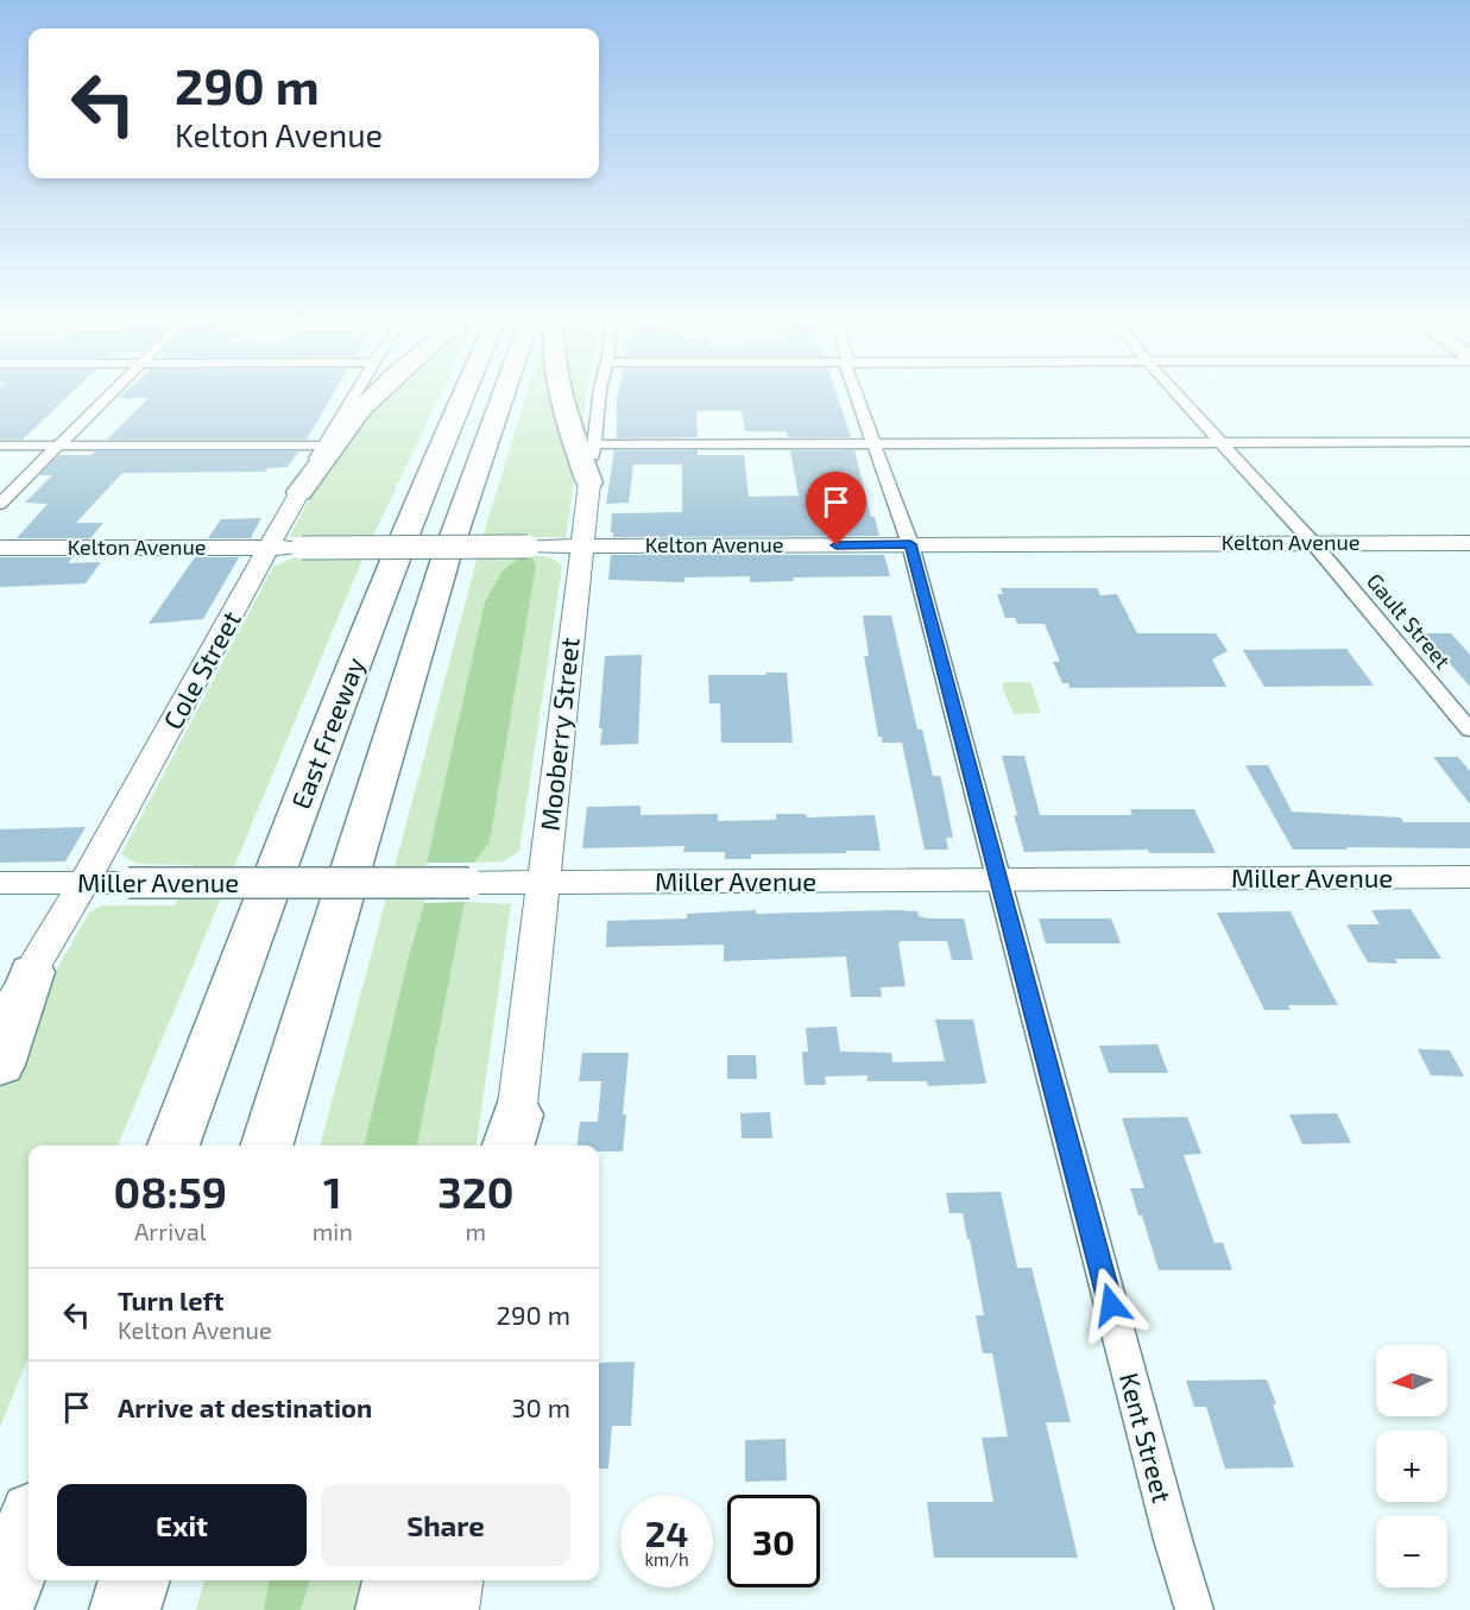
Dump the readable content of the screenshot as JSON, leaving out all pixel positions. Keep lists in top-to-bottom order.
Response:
{
  "streets": {
    "highway": ["East Freeway"],
    "main road": [
      "Kelton Avenue",
      "Cole Street",
      "Mooberry Street",
      "Miller Avenue"
    ],
    "street": ["Gault Street", "Kent Street"]
  },
  "crossings": [
    ["Kelton Avenue", "Gault Street"],
    ["Kelton Avenue", "Cole Street"],
    ["Kelton Avenue", "Mooberry Street"],
    ["Kelton Avenue", "Kent Street"],
    ["Cole Street", "Miller Avenue"],
    ["Mooberry Street", "Miller Avenue"],
    ["Miller Avenue", "Kent Street"]
  ],
  "north": "left",
  "page": {
    "turn": ["290 m", "Kelton Avenue"],
    "eta": [
      "08:59",
      "Arrival",
      "1",
      "min",
      "320",
      "m"
    ],
    "list": [
      {
        "name": "Turn left",
        "note": "Kelton Avenue",
        "value": "290 m"
      },
      {
        "name": "Arrive at destination",
        "value": "30 m"
      }
    ],
    "map_buttons": ["+", "−"],
    "buttons": ["Exit", "Share"],
    "speed": "24 km/h",
    "limit": "30"
  }
}
